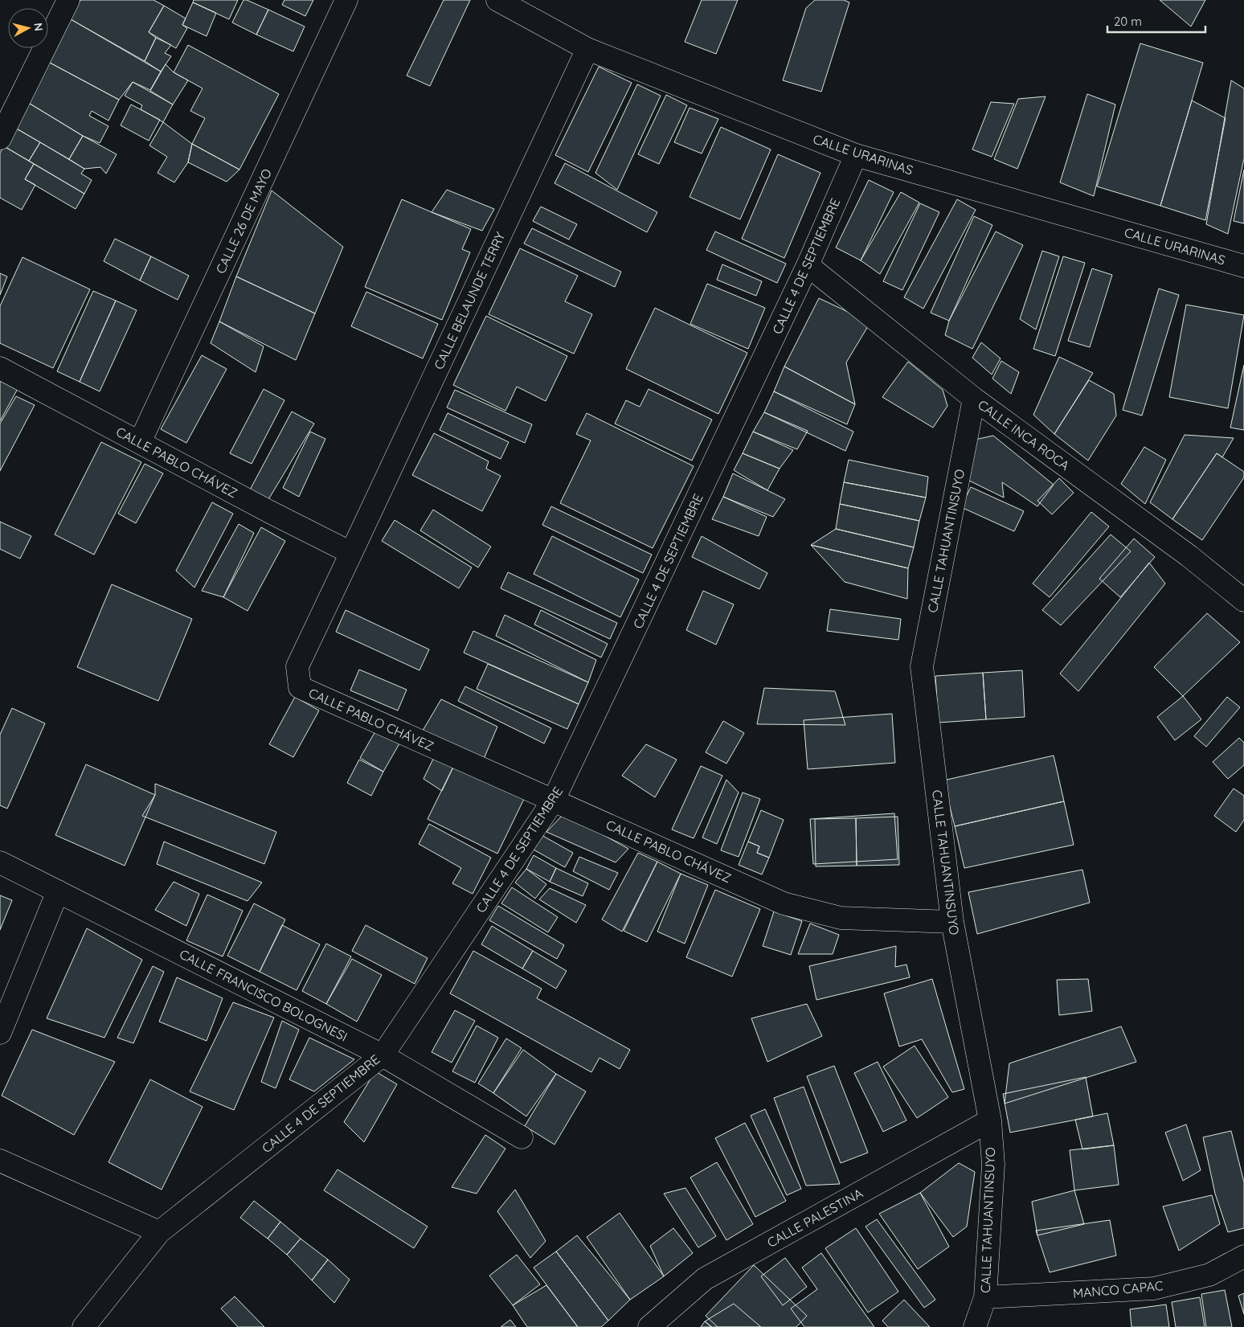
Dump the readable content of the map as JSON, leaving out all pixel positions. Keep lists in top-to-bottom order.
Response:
{
  "streets": {
    "street": [
      "CALLE URARINAS",
      "CALLE 26 DE MAYO",
      "CALLE 4 DE SEPTIEMBRE",
      "CALLE BELAUNDE TERRY",
      "CALLE INCA ROCA",
      "CALLE PABLO CHÁVEZ",
      "CALLE TAHUANTINSUYO",
      "CALLE FRANCISCO BOLOGNESI",
      "CALLE PALESTINA",
      "MANCO CAPAC"
    ]
  },
  "crossings": [
    ["CALLE URARINAS", "CALLE 4 DE SEPTIEMBRE"],
    ["CALLE URARINAS", "CALLE BELAUNDE TERRY"],
    ["CALLE 26 DE MAYO", "CALLE PABLO CHÁVEZ"],
    ["CALLE 4 DE SEPTIEMBRE", "CALLE INCA ROCA"],
    ["CALLE 4 DE SEPTIEMBRE", "CALLE PABLO CHÁVEZ"],
    ["CALLE 4 DE SEPTIEMBRE", "CALLE FRANCISCO BOLOGNESI"],
    ["CALLE BELAUNDE TERRY", "CALLE PABLO CHÁVEZ"],
    ["CALLE INCA ROCA", "CALLE TAHUANTINSUYO"],
    ["CALLE PABLO CHÁVEZ", "CALLE TAHUANTINSUYO"],
    ["CALLE TAHUANTINSUYO", "CALLE PALESTINA"],
    ["CALLE TAHUANTINSUYO", "MANCO CAPAC"]
  ],
  "scale_bar": "20 m",
  "north": "right"
}
